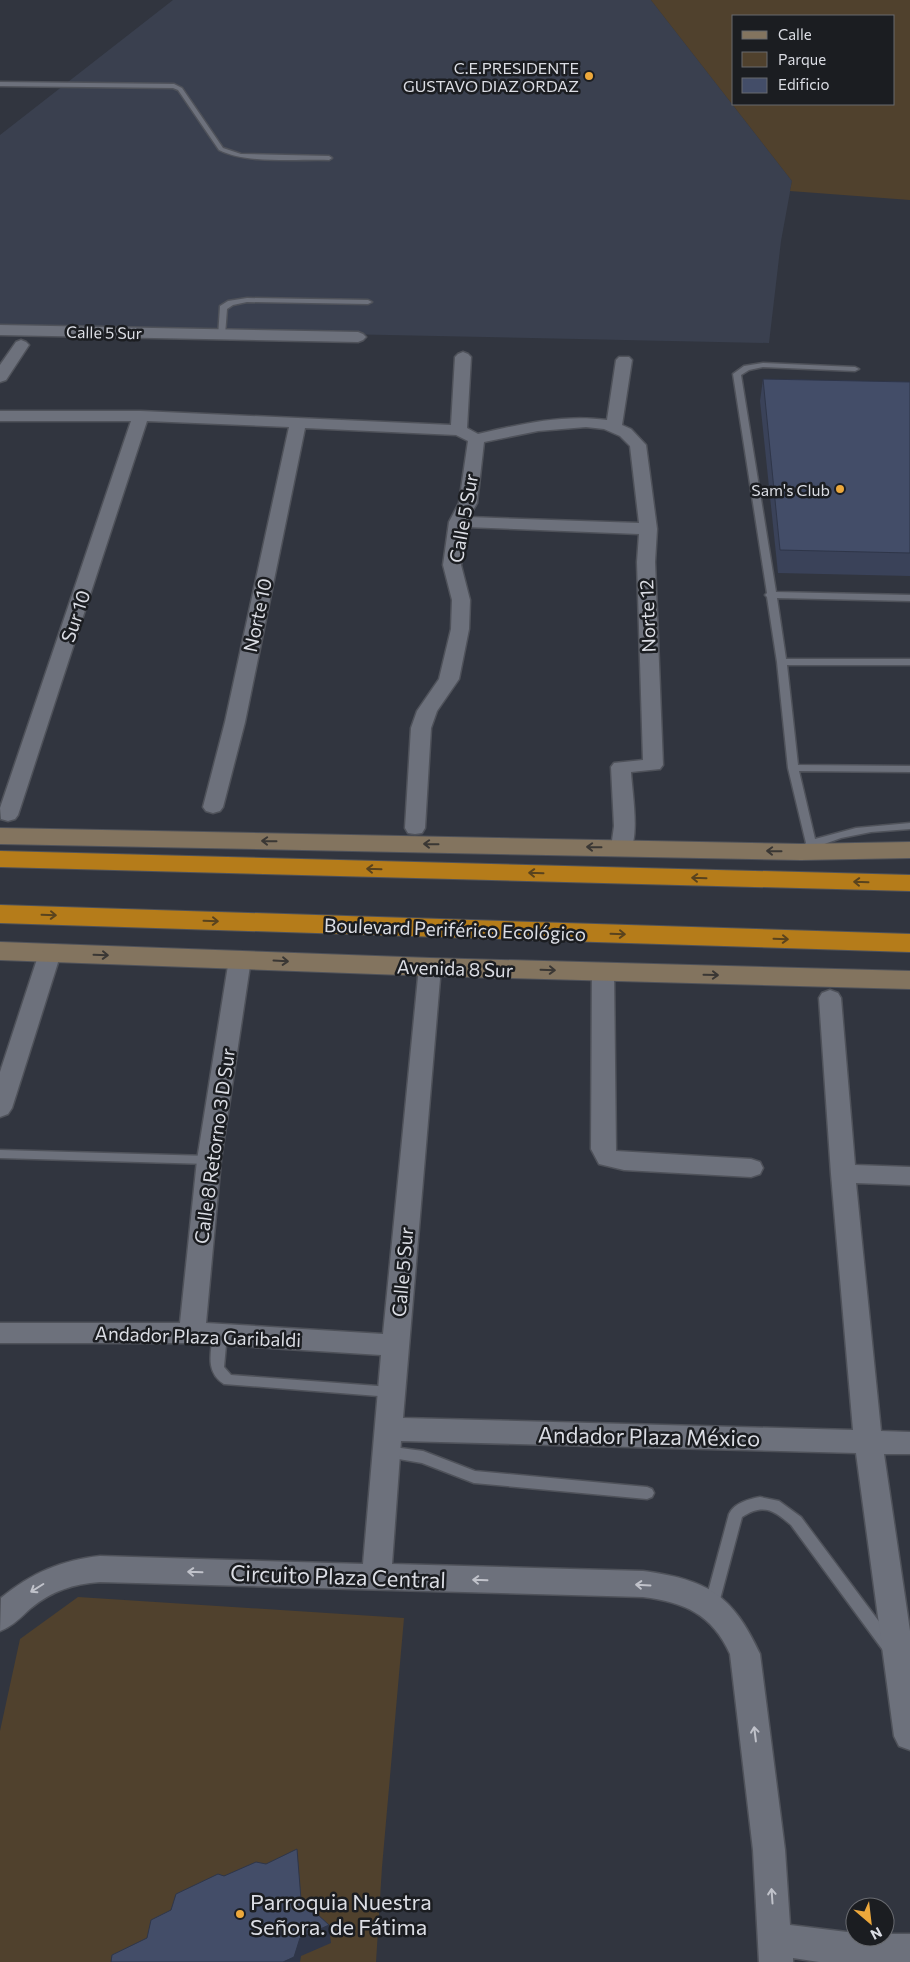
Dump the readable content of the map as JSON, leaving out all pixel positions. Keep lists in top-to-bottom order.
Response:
{
  "streets": {
    "highway": ["Boulevard Periférico Ecológico"],
    "street": [
      "Calle 5 Sur",
      "Norte 10",
      "Sur 10",
      "Norte 12",
      "Avenida 8 Sur",
      "Calle 8 Retorno 3 D Sur",
      "Andador Plaza Garibaldi",
      "Andador Plaza México",
      "Circuito Plaza Central"
    ]
  },
  "crossings": [
    ["Calle 5 Sur", "Avenida 8 Sur"],
    ["Calle 5 Sur", "Andador Plaza Garibaldi"],
    ["Calle 5 Sur", "Andador Plaza México"],
    ["Calle 5 Sur", "Circuito Plaza Central"],
    ["Avenida 8 Sur", "Calle 8 Retorno 3 D Sur"],
    ["Calle 8 Retorno 3 D Sur", "Andador Plaza Garibaldi"]
  ],
  "one_way": ["Circuito Plaza Central"],
  "places": ["C.E.PRESIDENTE GUSTAVO DIAZ ORDAZ", "Sam's Club", "Parroquia Nuestra Señora. de Fátima"],
  "legend": ["Calle", "Parque", "Edificio"],
  "north": "bottom right"
}
